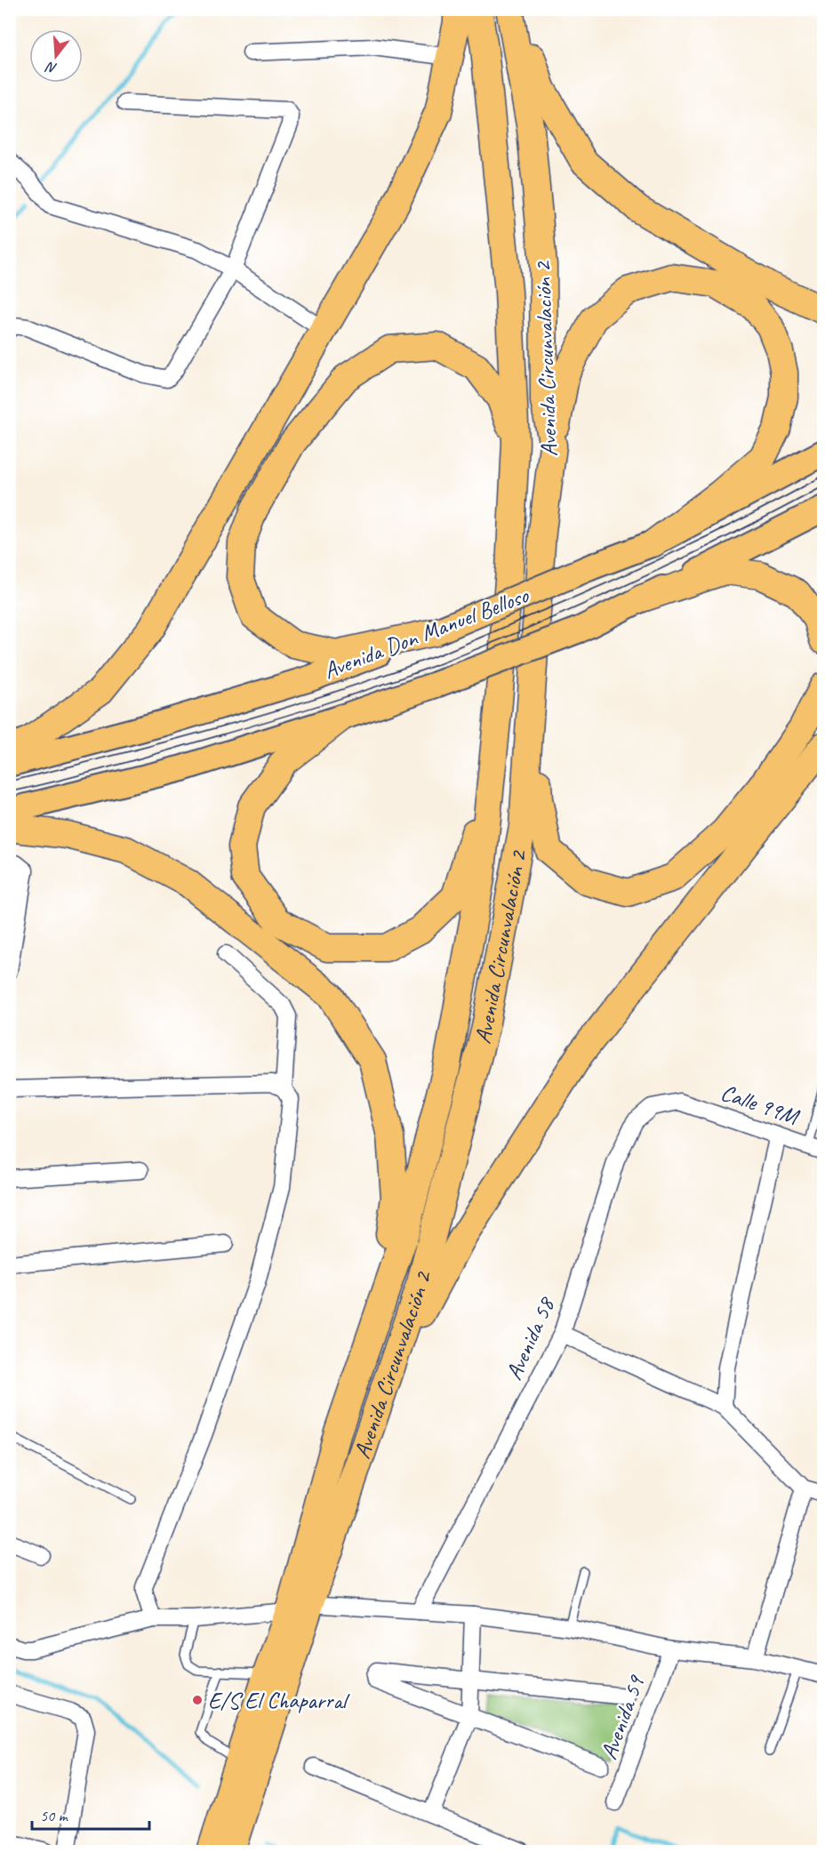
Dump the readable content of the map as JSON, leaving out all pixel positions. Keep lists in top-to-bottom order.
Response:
{
  "streets": {
    "highway": ["Avenida Circunvalación 2"],
    "main road": ["Avenida Don Manuel Belloso"],
    "street": ["Calle 99M", "Avenida 58", "Avenida 59"]
  },
  "crossings": [
    ["Calle 99M", "Avenida 58"]
  ],
  "places": ["E/S El Chaparral"],
  "scale_bar": "50 m",
  "north": "bottom"
}
